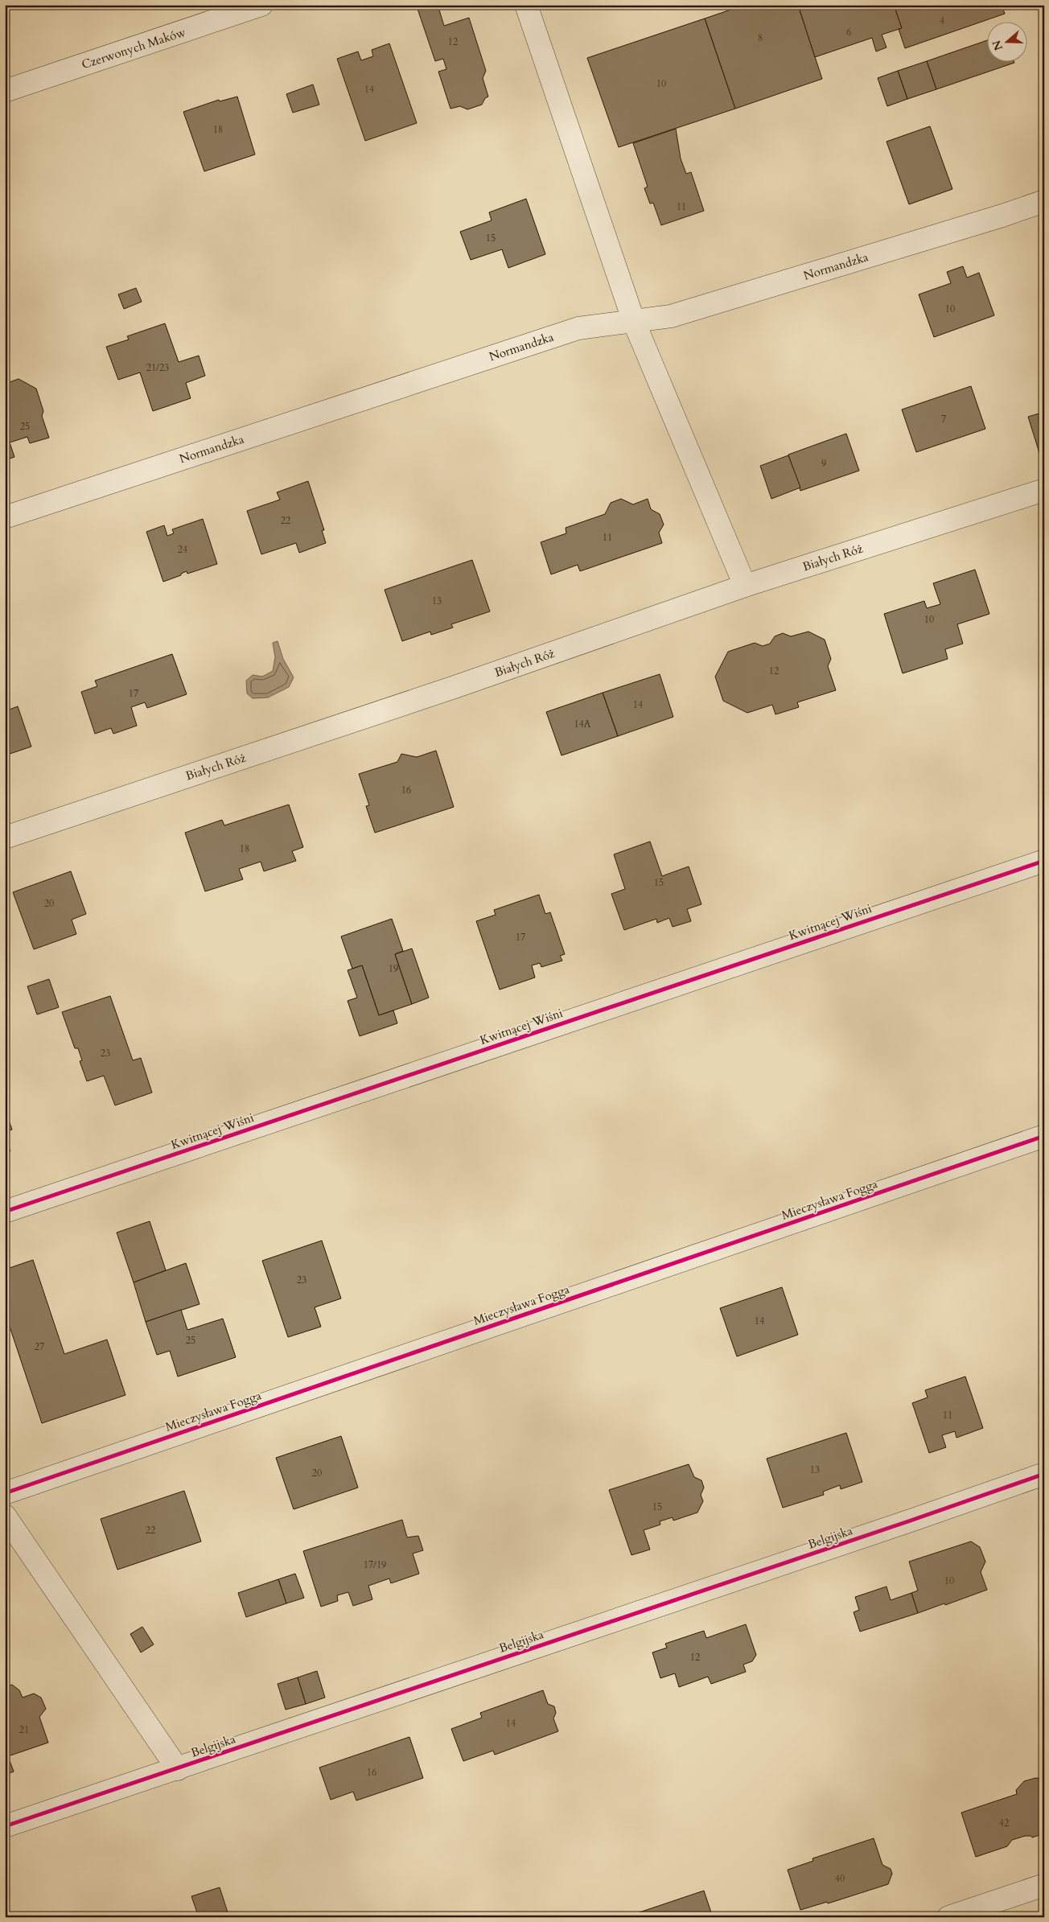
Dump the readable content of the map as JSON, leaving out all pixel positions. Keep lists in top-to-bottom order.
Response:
{
  "streets": {
    "street": [
      "Czerwonych Maków",
      "Normandzka",
      "Białych Róż",
      "Kwitnącej Wiśni",
      "Mieczysława Fogga",
      "Belgijska"
    ]
  },
  "house_numbers": [
    "4",
    "6",
    "8",
    "12",
    "10",
    "14",
    "18",
    "11",
    "15",
    "10",
    "21/23",
    "7",
    "25",
    "9",
    "22",
    "11",
    "24",
    "13",
    "10",
    "12",
    "17",
    "14",
    "14A",
    "16",
    "18",
    "15",
    "20",
    "17",
    "19",
    "23",
    "23",
    "14",
    "25",
    "27",
    "11",
    "13",
    "20",
    "15",
    "22",
    "17/19",
    "10",
    "12",
    "14",
    "21",
    "16",
    "42",
    "40"
  ],
  "north": "left"
}
